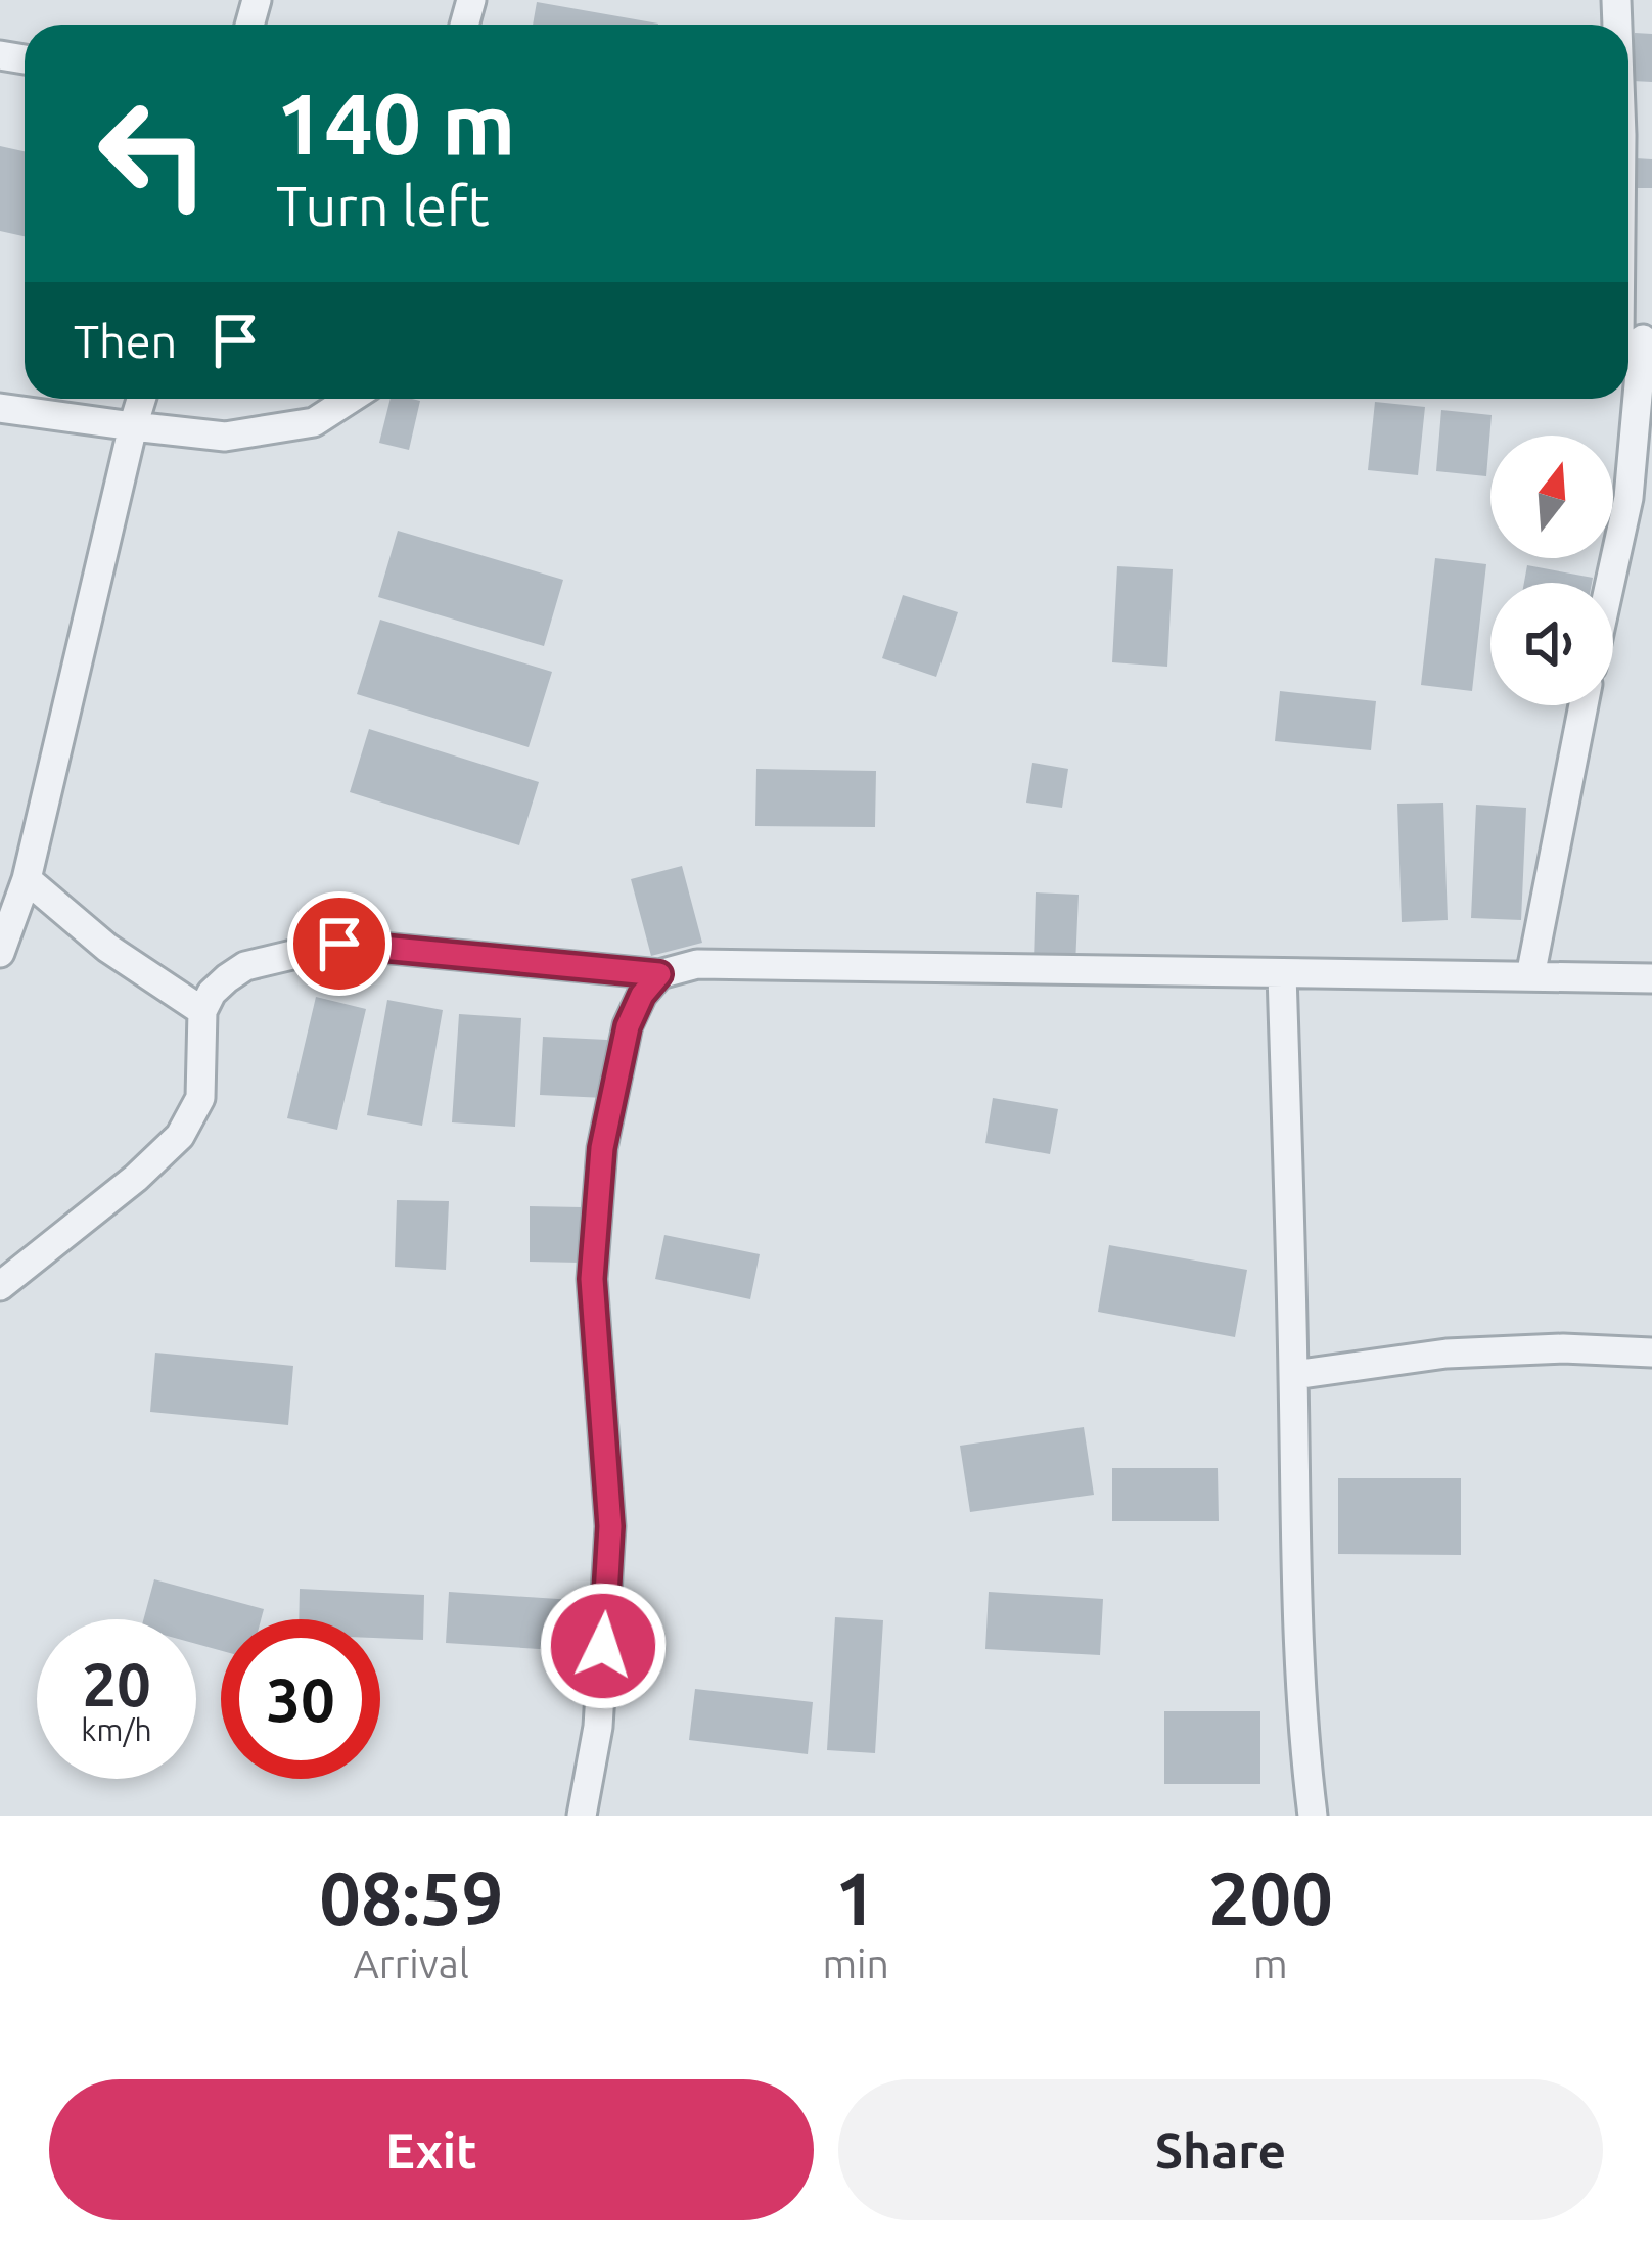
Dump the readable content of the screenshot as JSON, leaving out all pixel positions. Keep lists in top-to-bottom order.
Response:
{
  "north": "top",
  "page": {
    "turn": ["140 m", "Turn left"],
    "then": "Then",
    "speed": "20 km/h",
    "limit": "30",
    "eta": [
      "08:59",
      "Arrival",
      "1",
      "min",
      "200",
      "m"
    ],
    "buttons": ["Exit", "Share"]
  }
}
